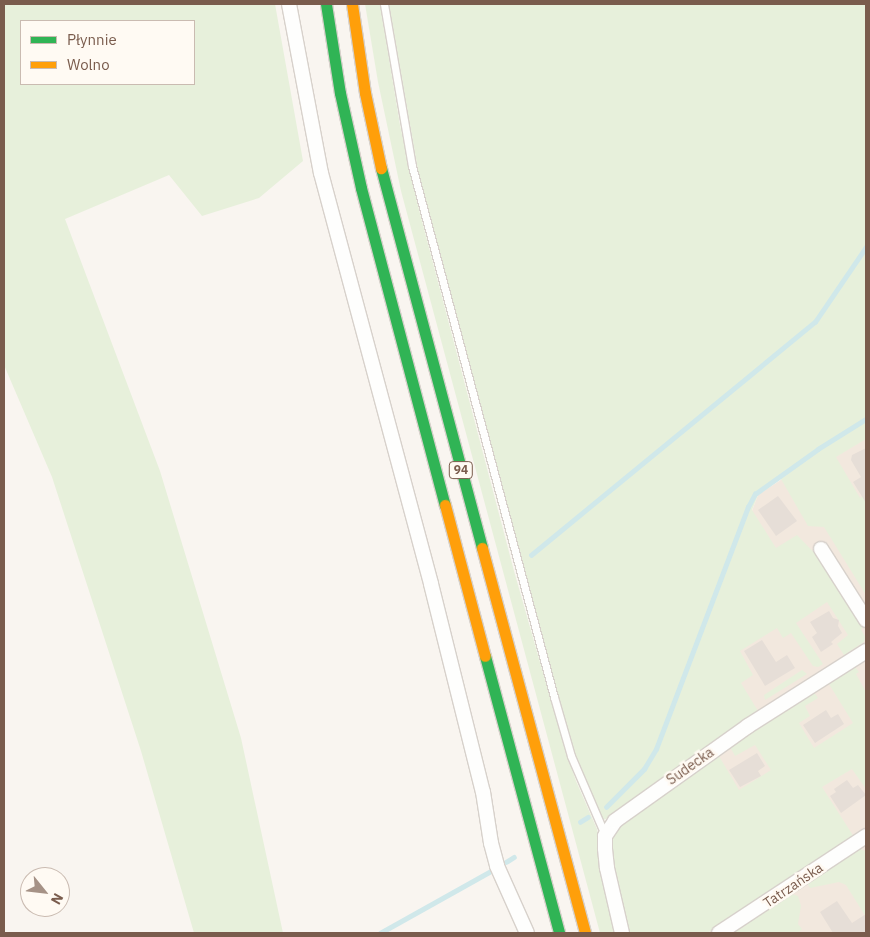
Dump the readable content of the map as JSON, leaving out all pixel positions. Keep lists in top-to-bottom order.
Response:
{
  "streets": {
    "main road": ["94"],
    "street": ["Sudecka", "Tatrzańska"]
  },
  "legend": ["Płynnie", "Wolno"],
  "north": "bottom right"
}
